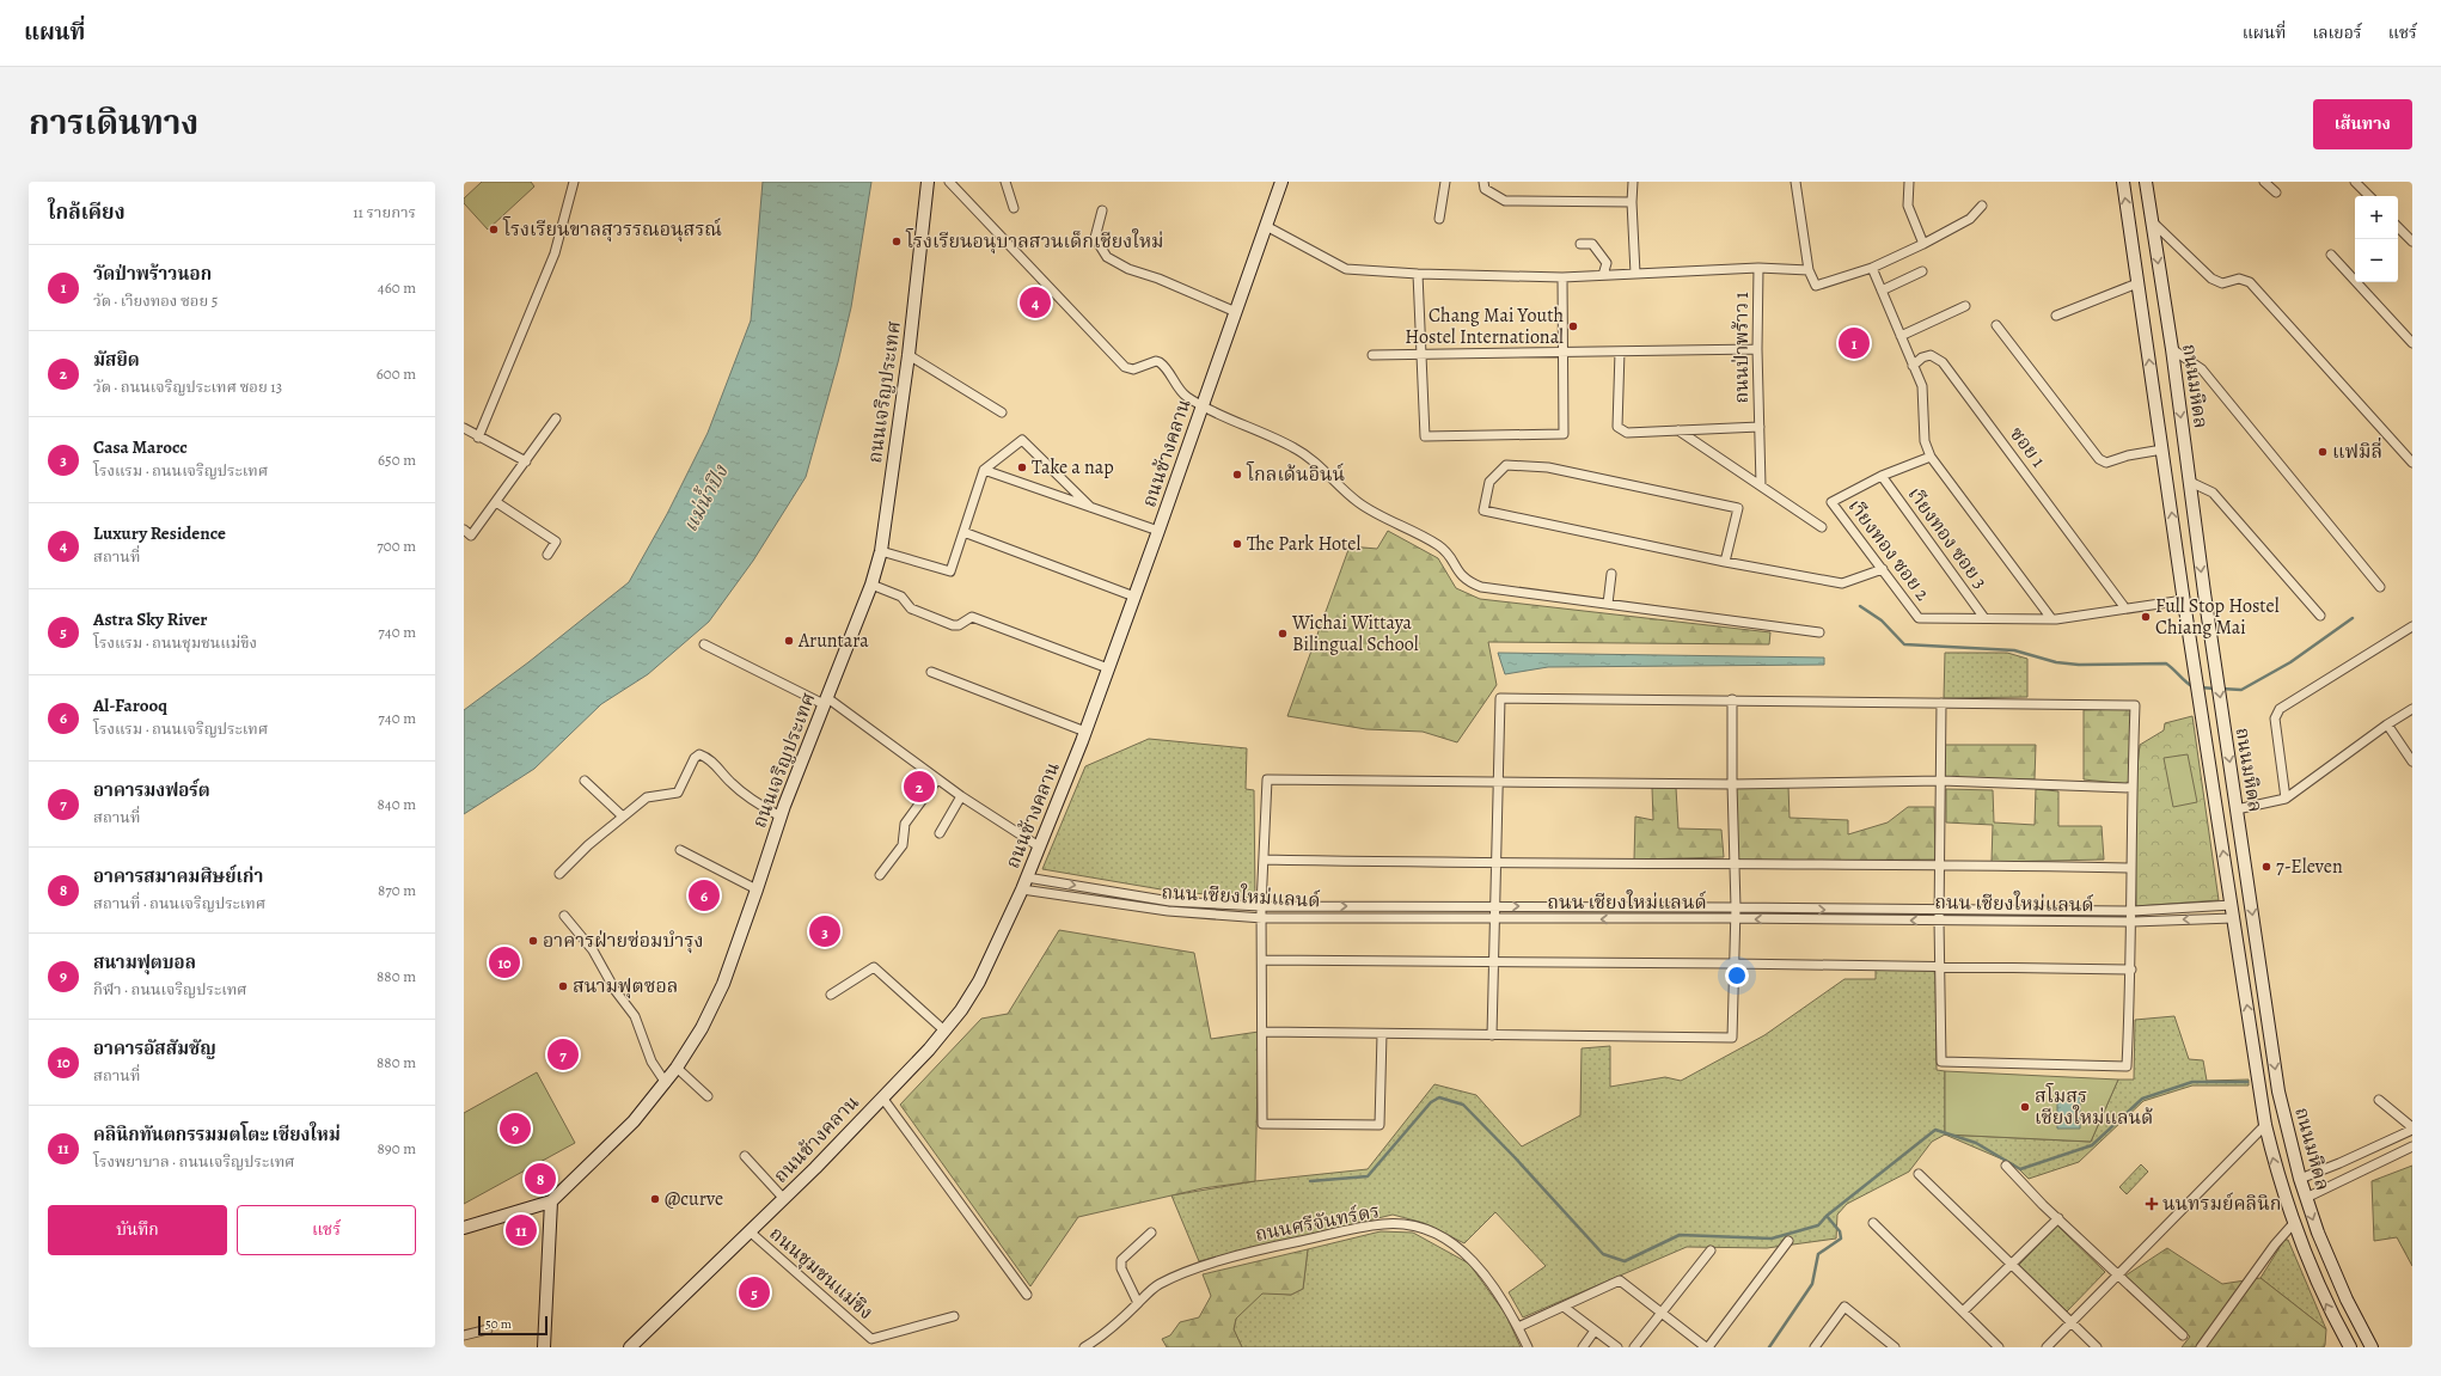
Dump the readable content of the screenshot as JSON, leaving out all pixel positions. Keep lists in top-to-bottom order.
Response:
{
  "streets": {
    "street": [
      "ถนนป่าพร้าว 1",
      "ถนนมหิดล",
      "ถนนเจริญประเทศ",
      "ซอย 1",
      "ถนนช้างคลาน",
      "เาียงทอง ซอย 3",
      "เาียงทอง ซอย 2",
      "ถนน เชียงใหม่แลนด์",
      "ถนนศรีจันทร์ดร",
      "ถนนชุมชนแม่ขิง"
    ]
  },
  "crossings": [
    ["ถนนมหิดล", "ถนน เชียงใหม่แลนด์"],
    ["ถนนช้างคลาน", "ถนน เชียงใหม่แลนด์"],
    ["ถนนช้างคลาน", "ถนนชุมชนแม่ขิง"],
    ["เาียงทอง ซอย 3", "เาียงทอง ซอย 2"]
  ],
  "water": ["แม่น้ำปิง"],
  "places": {
    "other": [
      "โรงเรียนขาลสุวรรณอนุสรณ์",
      "โรงเรียนอนุบาลสวนเด็กเชียงใหม่",
      "Chang Mai Youth Hostel International",
      "แฟมิลี่",
      "Take a nap",
      "โกลเด้นอินน์",
      "The Park Hotel",
      "Full Stop Hostel Chiang Mai",
      "Wichai Wittaya Bilingual School",
      "Aruntara",
      "7-Eleven",
      "อาคารฝ่ายซ่อมบำรุง",
      "สนามฟุตซอล",
      "สโมสร เชียงใหม่แลนด้",
      "@curve"
    ],
    "health": ["นนทรมย์คลินิก"]
  },
  "scale_bar": "50 m",
  "page": {
    "header": "แผนที่",
    "nav": ["แผนที่", "เลเยอร์", "แชร์"],
    "title": "การเดินทาง",
    "buttons": [
      "เส้นทาง",
      ["บันทึก", "แชร์"]
    ],
    "heading": ["ใกล้เคียง", "11 รายการ"],
    "map_buttons": ["+", "−"],
    "list": [
      {
        "mark": "1",
        "name": "วัดป่าพร้าวนอก",
        "note": "วัด · เาียงทอง ซอย 5",
        "value": "460 m"
      },
      {
        "mark": "2",
        "name": "มัสยิด",
        "note": "วัด · ถนนเจริญประเทศ ซอย 13",
        "value": "600 m"
      },
      {
        "mark": "3",
        "name": "Casa Marocc",
        "note": "โรงแรม · ถนนเจริญประเทศ",
        "value": "650 m"
      },
      {
        "mark": "4",
        "name": "Luxury Residence",
        "note": "สถานที่",
        "value": "700 m"
      },
      {
        "mark": "5",
        "name": "Astra Sky River",
        "note": "โรงแรม · ถนนชุมชนแม่ขิง",
        "value": "740 m"
      },
      {
        "mark": "6",
        "name": "Al-Farooq",
        "note": "โรงแรม · ถนนเจริญประเทศ",
        "value": "740 m"
      },
      {
        "mark": "7",
        "name": "อาคารมงฟอร์ต",
        "note": "สถานที่",
        "value": "840 m"
      },
      {
        "mark": "8",
        "name": "อาคารสมาคมศิษย์เก่า",
        "note": "สถานที่ · ถนนเจริญประเทศ",
        "value": "870 m"
      },
      {
        "mark": "9",
        "name": "สนามฟุตบอล",
        "note": "กีฬา · ถนนเจริญประเทศ",
        "value": "880 m"
      },
      {
        "mark": "10",
        "name": "อาคารอัสสัมชัญ",
        "note": "สถานที่",
        "value": "880 m"
      },
      {
        "mark": "11",
        "name": "คลินิกทันตกรรมมตโตะ เชียงใหม่",
        "note": "โรงพยาบาล · ถนนเจริญประเทศ",
        "value": "890 m"
      }
    ],
    "pins": [
      "4",
      "1",
      "2",
      "6",
      "3",
      "10",
      "7",
      "9",
      "8",
      "11",
      "5"
    ],
    "scale": "50 m"
  }
}
